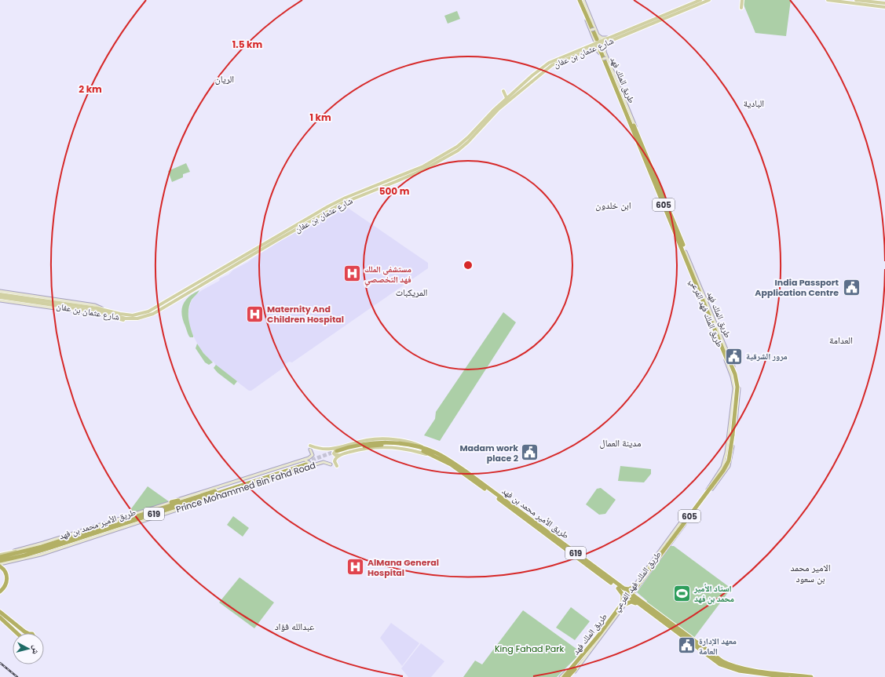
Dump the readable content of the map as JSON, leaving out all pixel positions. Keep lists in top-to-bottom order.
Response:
{
  "streets": {
    "highway": [
      "طريق الملك فهد",
      "605",
      "طريق الأمير محمد بن فهد",
      "619"
    ],
    "main road": ["شارع عثمان بن عفان", "طريق الملك فهد الفرعي", "Prince Mohammed Bin Fahd Road"]
  },
  "crossings": [
    ["شارع عثمان بن عفان", "طريق الملك فهد"],
    ["طريق الملك فهد", "طريق الملك فهد الفرعي"],
    ["طريق الملك فهد", "طريق الأمير محمد بن فهد"],
    ["طريق الملك فهد الفرعي", "طريق الأمير محمد بن فهد"],
    ["Prince Mohammed Bin Fahd Road", "طريق الأمير محمد بن فهد"]
  ],
  "districts": [
    "الريان",
    "البادية",
    "ابن خلدون",
    "المريكبات",
    "العدامة",
    "مدينة العمال",
    "الامير محمد بن سعود",
    "عبدالله فؤاد"
  ],
  "parks": ["King Fahad Park"],
  "places": {
    "hospital": ["مستشفى الملك فهد التخصصي", "Maternity And Children Hospital", "AlMana General Hospital"],
    "public building": [
      "India Passport Application Centre",
      "مرور الشرقية",
      "Madam work place 2",
      "معهد الإدارة العامة"
    ],
    "sports": ["استاد الأمير محمد بن فهد"]
  },
  "north": "right",
  "rings": [
    "1.5 km",
    "2 km",
    "1 km",
    "500 m"
  ]
}
